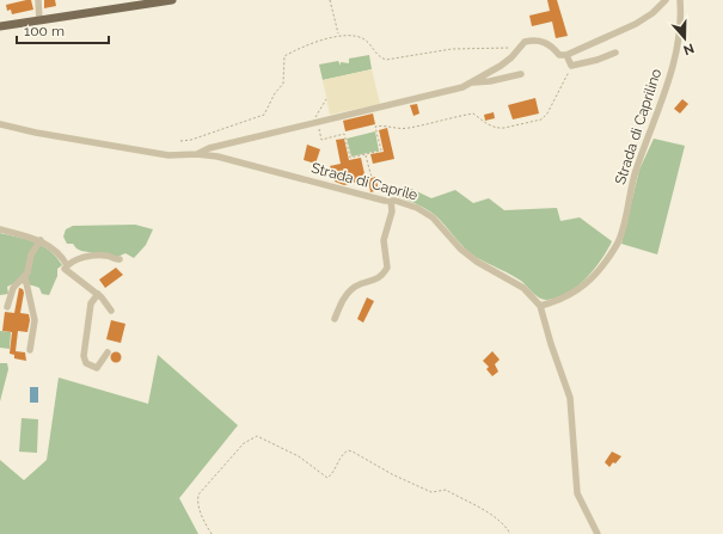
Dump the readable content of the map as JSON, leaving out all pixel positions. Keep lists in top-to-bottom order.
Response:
{
  "streets": {
    "street": ["Strada di Caprilino", "Strada di Caprile"]
  },
  "crossings": [
    ["Strada di Caprilino", "Strada di Caprile"]
  ],
  "scale_bar": "100 m",
  "north": "bottom"
}
